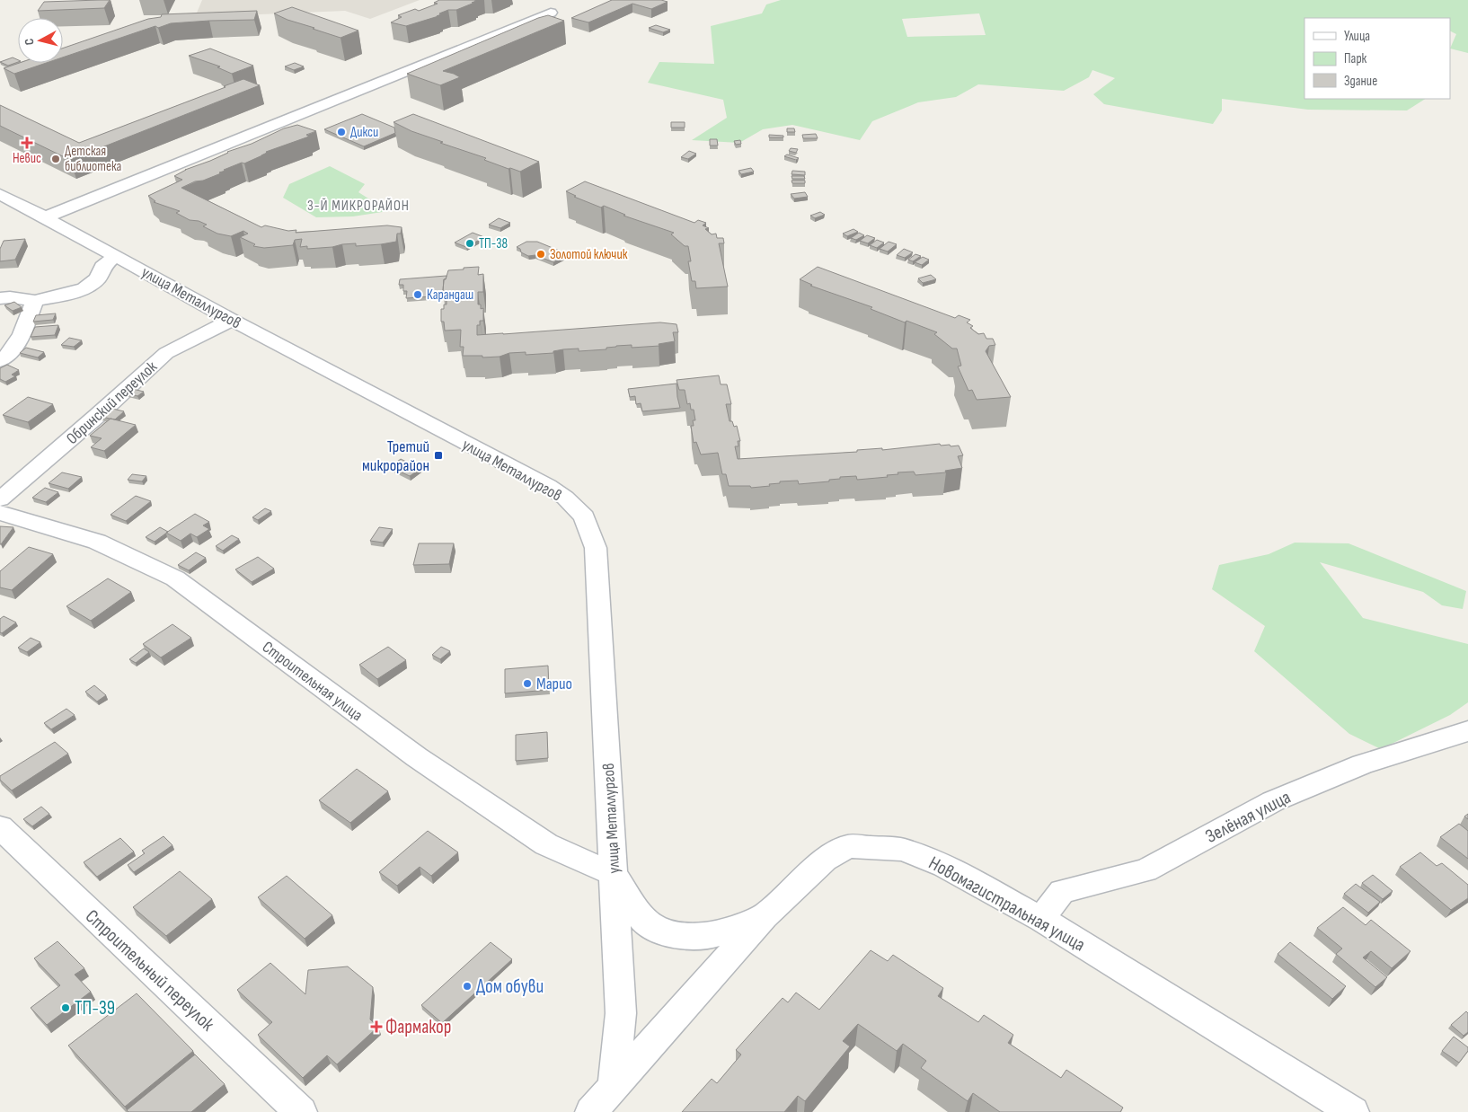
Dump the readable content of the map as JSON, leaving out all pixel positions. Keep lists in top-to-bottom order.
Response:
{
  "streets": {
    "street": [
      "улица Металлургов",
      "Обринский переулок",
      "Строительная улица",
      "Зелёная улица",
      "Новомагистральная улица",
      "Строительный переулок"
    ]
  },
  "crossings": [
    ["улица Металлургов", "Обринский переулок"],
    ["улица Металлургов", "Строительная улица"],
    ["улица Металлургов", "Новомагистральная улица"],
    ["Зелёная улица", "Новомагистральная улица"]
  ],
  "districts": ["3-Й МИКРОРАЙОН"],
  "places": {
    "other": [
      "Дикси",
      "Детская библиотека",
      "ТП-38",
      "Золотой ключик",
      "Карандаш",
      "Марио",
      "Дом обуви",
      "ТП-39"
    ],
    "health": ["Невис", "Фармакор"],
    "transit": ["Третий микрорайон"]
  },
  "legend": ["Улица", "Парк", "Здание"],
  "north": "left"
}
